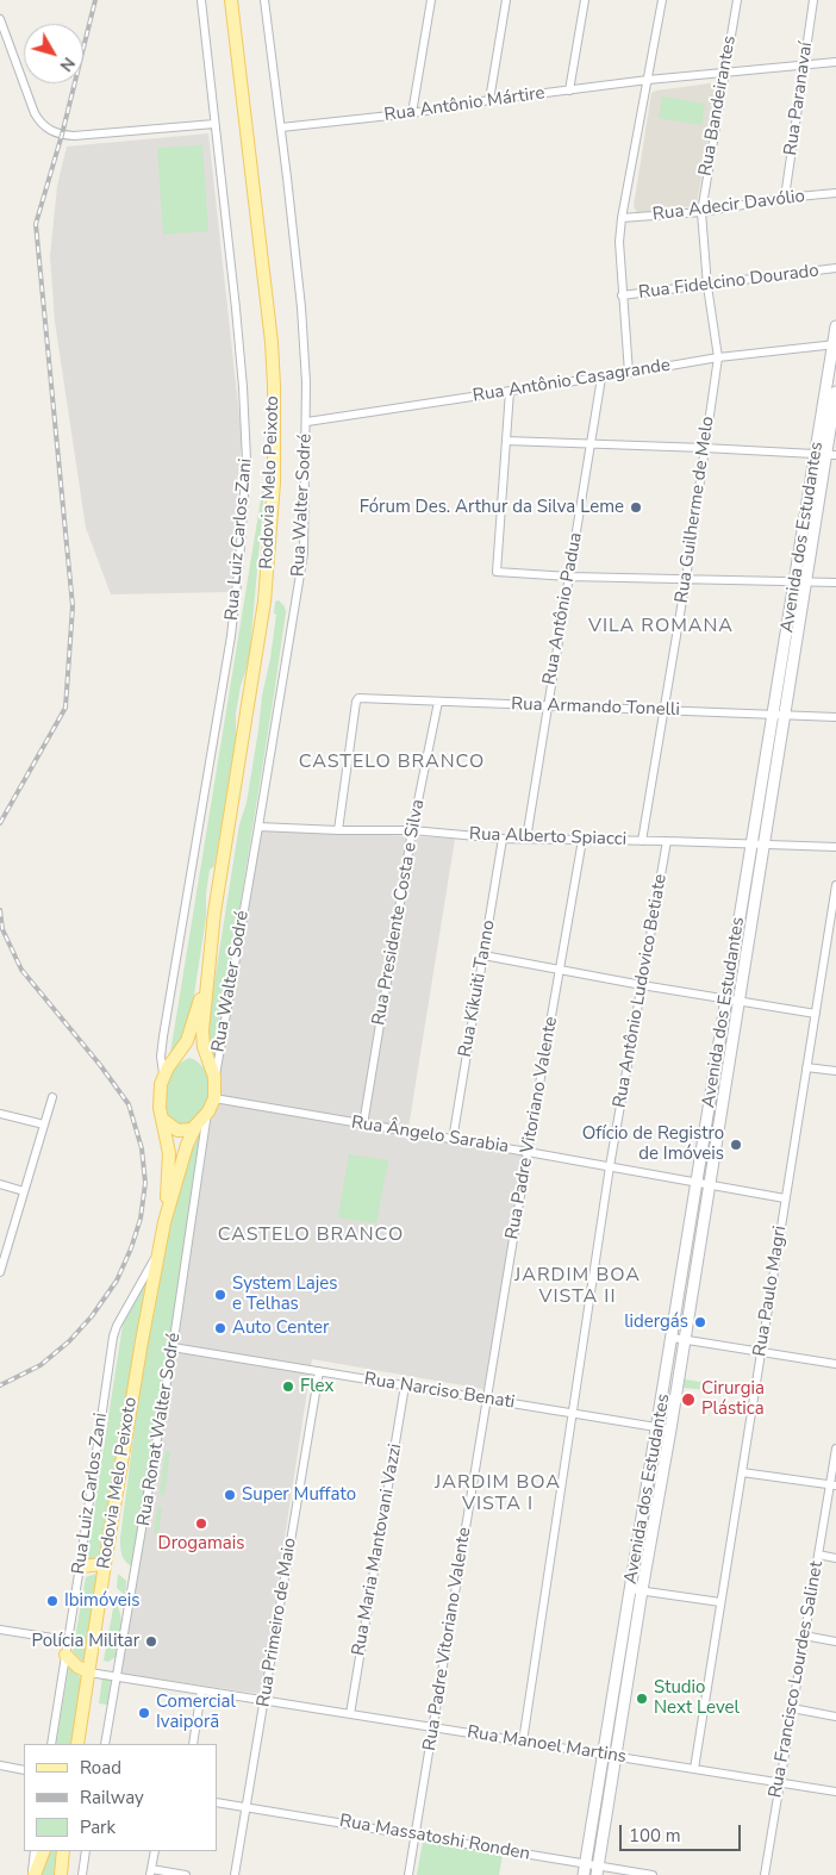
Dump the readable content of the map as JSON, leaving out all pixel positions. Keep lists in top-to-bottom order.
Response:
{
  "streets": {
    "main road": ["Rodovia Melo Peixoto"],
    "street": [
      "Rua Paranavaí",
      "Rua Antônio Mártire",
      "Rua Bandeirantes",
      "Rua Adecir Davólio",
      "Rua Fidelcino Dourado",
      "Rua Antônio Casagrande",
      "Rua Walter Sodré",
      "Rua Guilherme de Melo",
      "Avenida dos Estudantes",
      "Rua Luiz Carlos Zani",
      "Rua Antônio Padua",
      "Rua Armando Tonelli",
      "Rua Alberto Spiacci",
      "Rua Presidente Costa e Silva",
      "Rua Kikuiti Tanno",
      "Rua Antônio Ludovico Betiate",
      "Rua Padre Vitoriano Valente",
      "Rua Ângelo Sarabia",
      "Rua Paulo Magri",
      "Rua Narciso Benati",
      "Rua Ronat Walter Sodré",
      "Rua Maria Mantovani Vazzi",
      "Rua Primeiro de Maio",
      "Rua Francisco Lourdes Salinet",
      "Rua Manoel Martins",
      "Rua Massatoshi Ronden"
    ]
  },
  "crossings": [
    ["Rua Paranavaí", "Rua Antônio Mártire"],
    ["Rua Paranavaí", "Rua Adecir Davólio"],
    ["Rua Antônio Mártire", "Rua Bandeirantes"],
    ["Rua Antônio Mártire", "Rua Walter Sodré"],
    ["Rua Bandeirantes", "Rua Adecir Davólio"],
    ["Rua Bandeirantes", "Rua Guilherme de Melo"],
    ["Rua Adecir Davólio", "Rua Guilherme de Melo"],
    ["Rua Fidelcino Dourado", "Rua Guilherme de Melo"],
    ["Rua Antônio Casagrande", "Rua Walter Sodré"],
    ["Rua Antônio Casagrande", "Rua Guilherme de Melo"],
    ["Rua Antônio Casagrande", "Avenida dos Estudantes"],
    ["Rua Antônio Casagrande", "Rua Antônio Padua"],
    ["Rodovia Melo Peixoto", "Rua Walter Sodré"],
    ["Rodovia Melo Peixoto", "Rua Luiz Carlos Zani"],
    ["Rodovia Melo Peixoto", "Rua Ângelo Sarabia"],
    ["Rodovia Melo Peixoto", "Rua Ronat Walter Sodré"],
    ["Rodovia Melo Peixoto", "Rua Manoel Martins"],
    ["Rua Walter Sodré", "Rua Luiz Carlos Zani"],
    ["Rua Walter Sodré", "Rua Alberto Spiacci"],
    ["Rua Walter Sodré", "Rua Ângelo Sarabia"],
    ["Rua Walter Sodré", "Rua Ronat Walter Sodré"],
    ["Rua Guilherme de Melo", "Rua Armando Tonelli"],
    ["Rua Guilherme de Melo", "Rua Alberto Spiacci"],
    ["Avenida dos Estudantes", "Rua Armando Tonelli"],
    ["Avenida dos Estudantes", "Rua Alberto Spiacci"],
    ["Avenida dos Estudantes", "Rua Ângelo Sarabia"],
    ["Avenida dos Estudantes", "Rua Narciso Benati"],
    ["Avenida dos Estudantes", "Rua Manoel Martins"],
    ["Avenida dos Estudantes", "Rua Massatoshi Ronden"],
    ["Rua Luiz Carlos Zani", "Rua Ângelo Sarabia"],
    ["Rua Luiz Carlos Zani", "Rua Ronat Walter Sodré"],
    ["Rua Antônio Padua", "Rua Armando Tonelli"],
    ["Rua Antônio Padua", "Rua Alberto Spiacci"],
    ["Rua Armando Tonelli", "Rua Alberto Spiacci"],
    ["Rua Armando Tonelli", "Rua Presidente Costa e Silva"],
    ["Rua Alberto Spiacci", "Rua Presidente Costa e Silva"],
    ["Rua Alberto Spiacci", "Rua Kikuiti Tanno"],
    ["Rua Alberto Spiacci", "Rua Antônio Ludovico Betiate"],
    ["Rua Alberto Spiacci", "Rua Padre Vitoriano Valente"],
    ["Rua Presidente Costa e Silva", "Rua Ângelo Sarabia"],
    ["Rua Kikuiti Tanno", "Rua Ângelo Sarabia"],
    ["Rua Antônio Ludovico Betiate", "Rua Ângelo Sarabia"],
    ["Rua Antônio Ludovico Betiate", "Rua Narciso Benati"],
    ["Rua Antônio Ludovico Betiate", "Rua Manoel Martins"],
    ["Rua Padre Vitoriano Valente", "Rua Ângelo Sarabia"],
    ["Rua Padre Vitoriano Valente", "Rua Narciso Benati"],
    ["Rua Padre Vitoriano Valente", "Rua Manoel Martins"],
    ["Rua Padre Vitoriano Valente", "Rua Massatoshi Ronden"],
    ["Rua Ângelo Sarabia", "Rua Paulo Magri"],
    ["Rua Ângelo Sarabia", "Rua Ronat Walter Sodré"],
    ["Rua Paulo Magri", "Rua Manoel Martins"],
    ["Rua Narciso Benati", "Rua Ronat Walter Sodré"],
    ["Rua Narciso Benati", "Rua Maria Mantovani Vazzi"],
    ["Rua Narciso Benati", "Rua Primeiro de Maio"],
    ["Rua Ronat Walter Sodré", "Rua Manoel Martins"],
    ["Rua Maria Mantovani Vazzi", "Rua Manoel Martins"],
    ["Rua Primeiro de Maio", "Rua Manoel Martins"],
    ["Rua Primeiro de Maio", "Rua Massatoshi Ronden"],
    ["Rua Francisco Lourdes Salinet", "Rua Manoel Martins"]
  ],
  "districts": [
    "VILA ROMANA",
    "CASTELO BRANCO",
    "CASTELO BRANCO",
    "JARDIM BOA VISTA II",
    "JARDIM BOA VISTA I"
  ],
  "places": [
    "Fórum Des. Arthur da Silva Leme",
    "Ofício de Registro de Imóveis",
    "System Lajes e Telhas",
    "lidergás",
    "Auto Center",
    "Flex",
    "Cirurgia Plástica",
    "Super Muffato",
    "Drogamais",
    "Ibimóveis",
    "Polícia Militar",
    "Studio Next Level",
    "Comercial Ivaiporã"
  ],
  "legend": ["Road", "Railway", "Park"],
  "scale_bar": "100 m",
  "north": "bottom right"
}
